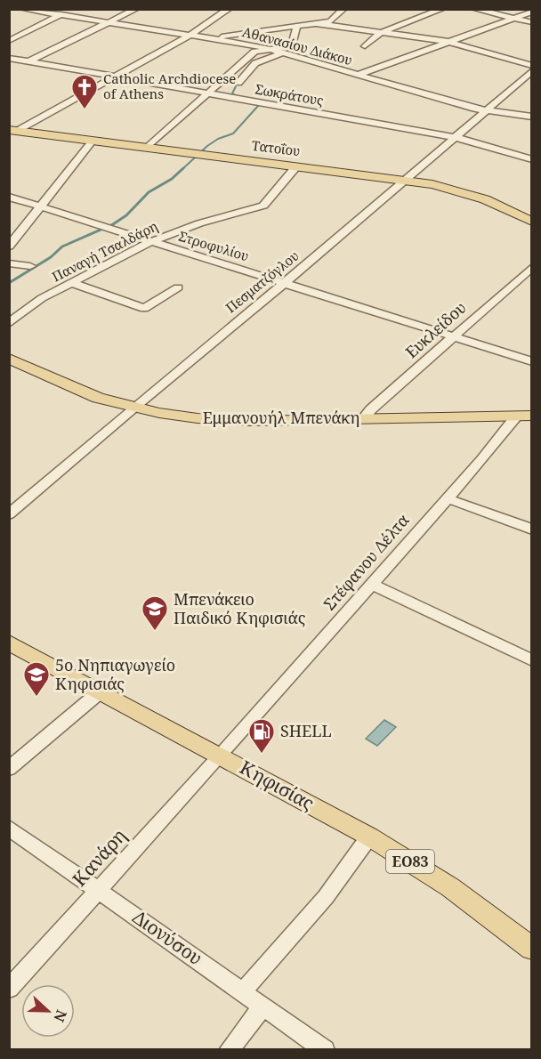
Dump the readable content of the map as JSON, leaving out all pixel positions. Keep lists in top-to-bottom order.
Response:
{
  "streets": {
    "main road": [
      "Τατοΐου",
      "Εμμανουήλ Μπενάκη",
      "Κηφισίας",
      "ΕΟ83"
    ],
    "street": [
      "Αθανασίου Διάκου",
      "Σωκράτους",
      "Στροφυλίου",
      "Παναγή Τσαλδάρη",
      "Πεσματζόγλου",
      "Ευκλείδου",
      "Στέφανου Δέλτα",
      "Κανάρη",
      "Διονύσου"
    ]
  },
  "crossings": [
    ["Αθανασίου Διάκου", "Πεσματζόγλου"],
    ["Σωκράτους", "Πεσματζόγλου"],
    ["Τατοΐου", "Παναγή Τσαλδάρη"],
    ["Τατοΐου", "Πεσματζόγλου"],
    ["Στροφυλίου", "Παναγή Τσαλδάρη"],
    ["Στροφυλίου", "Πεσματζόγλου"],
    ["Στροφυλίου", "Ευκλείδου"],
    ["Πεσματζόγλου", "Εμμανουήλ Μπενάκη"],
    ["Ευκλείδου", "Εμμανουήλ Μπενάκη"],
    ["Εμμανουήλ Μπενάκη", "Στέφανου Δέλτα"],
    ["Στέφανου Δέλτα", "Κηφισίας"],
    ["Στέφανου Δέλτα", "Κανάρη"],
    ["Κηφισίας", "Κανάρη"],
    ["Κανάρη", "Διονύσου"]
  ],
  "places": {
    "church": ["Catholic Archdiocese of Athens"],
    "school or university": ["Μπενάκειο Παιδικό Κηφισιάς", "5ο Νηπιαγωγείο Κηφισιάς"],
    "fuel station": ["SHELL"]
  },
  "north": "right"
}
